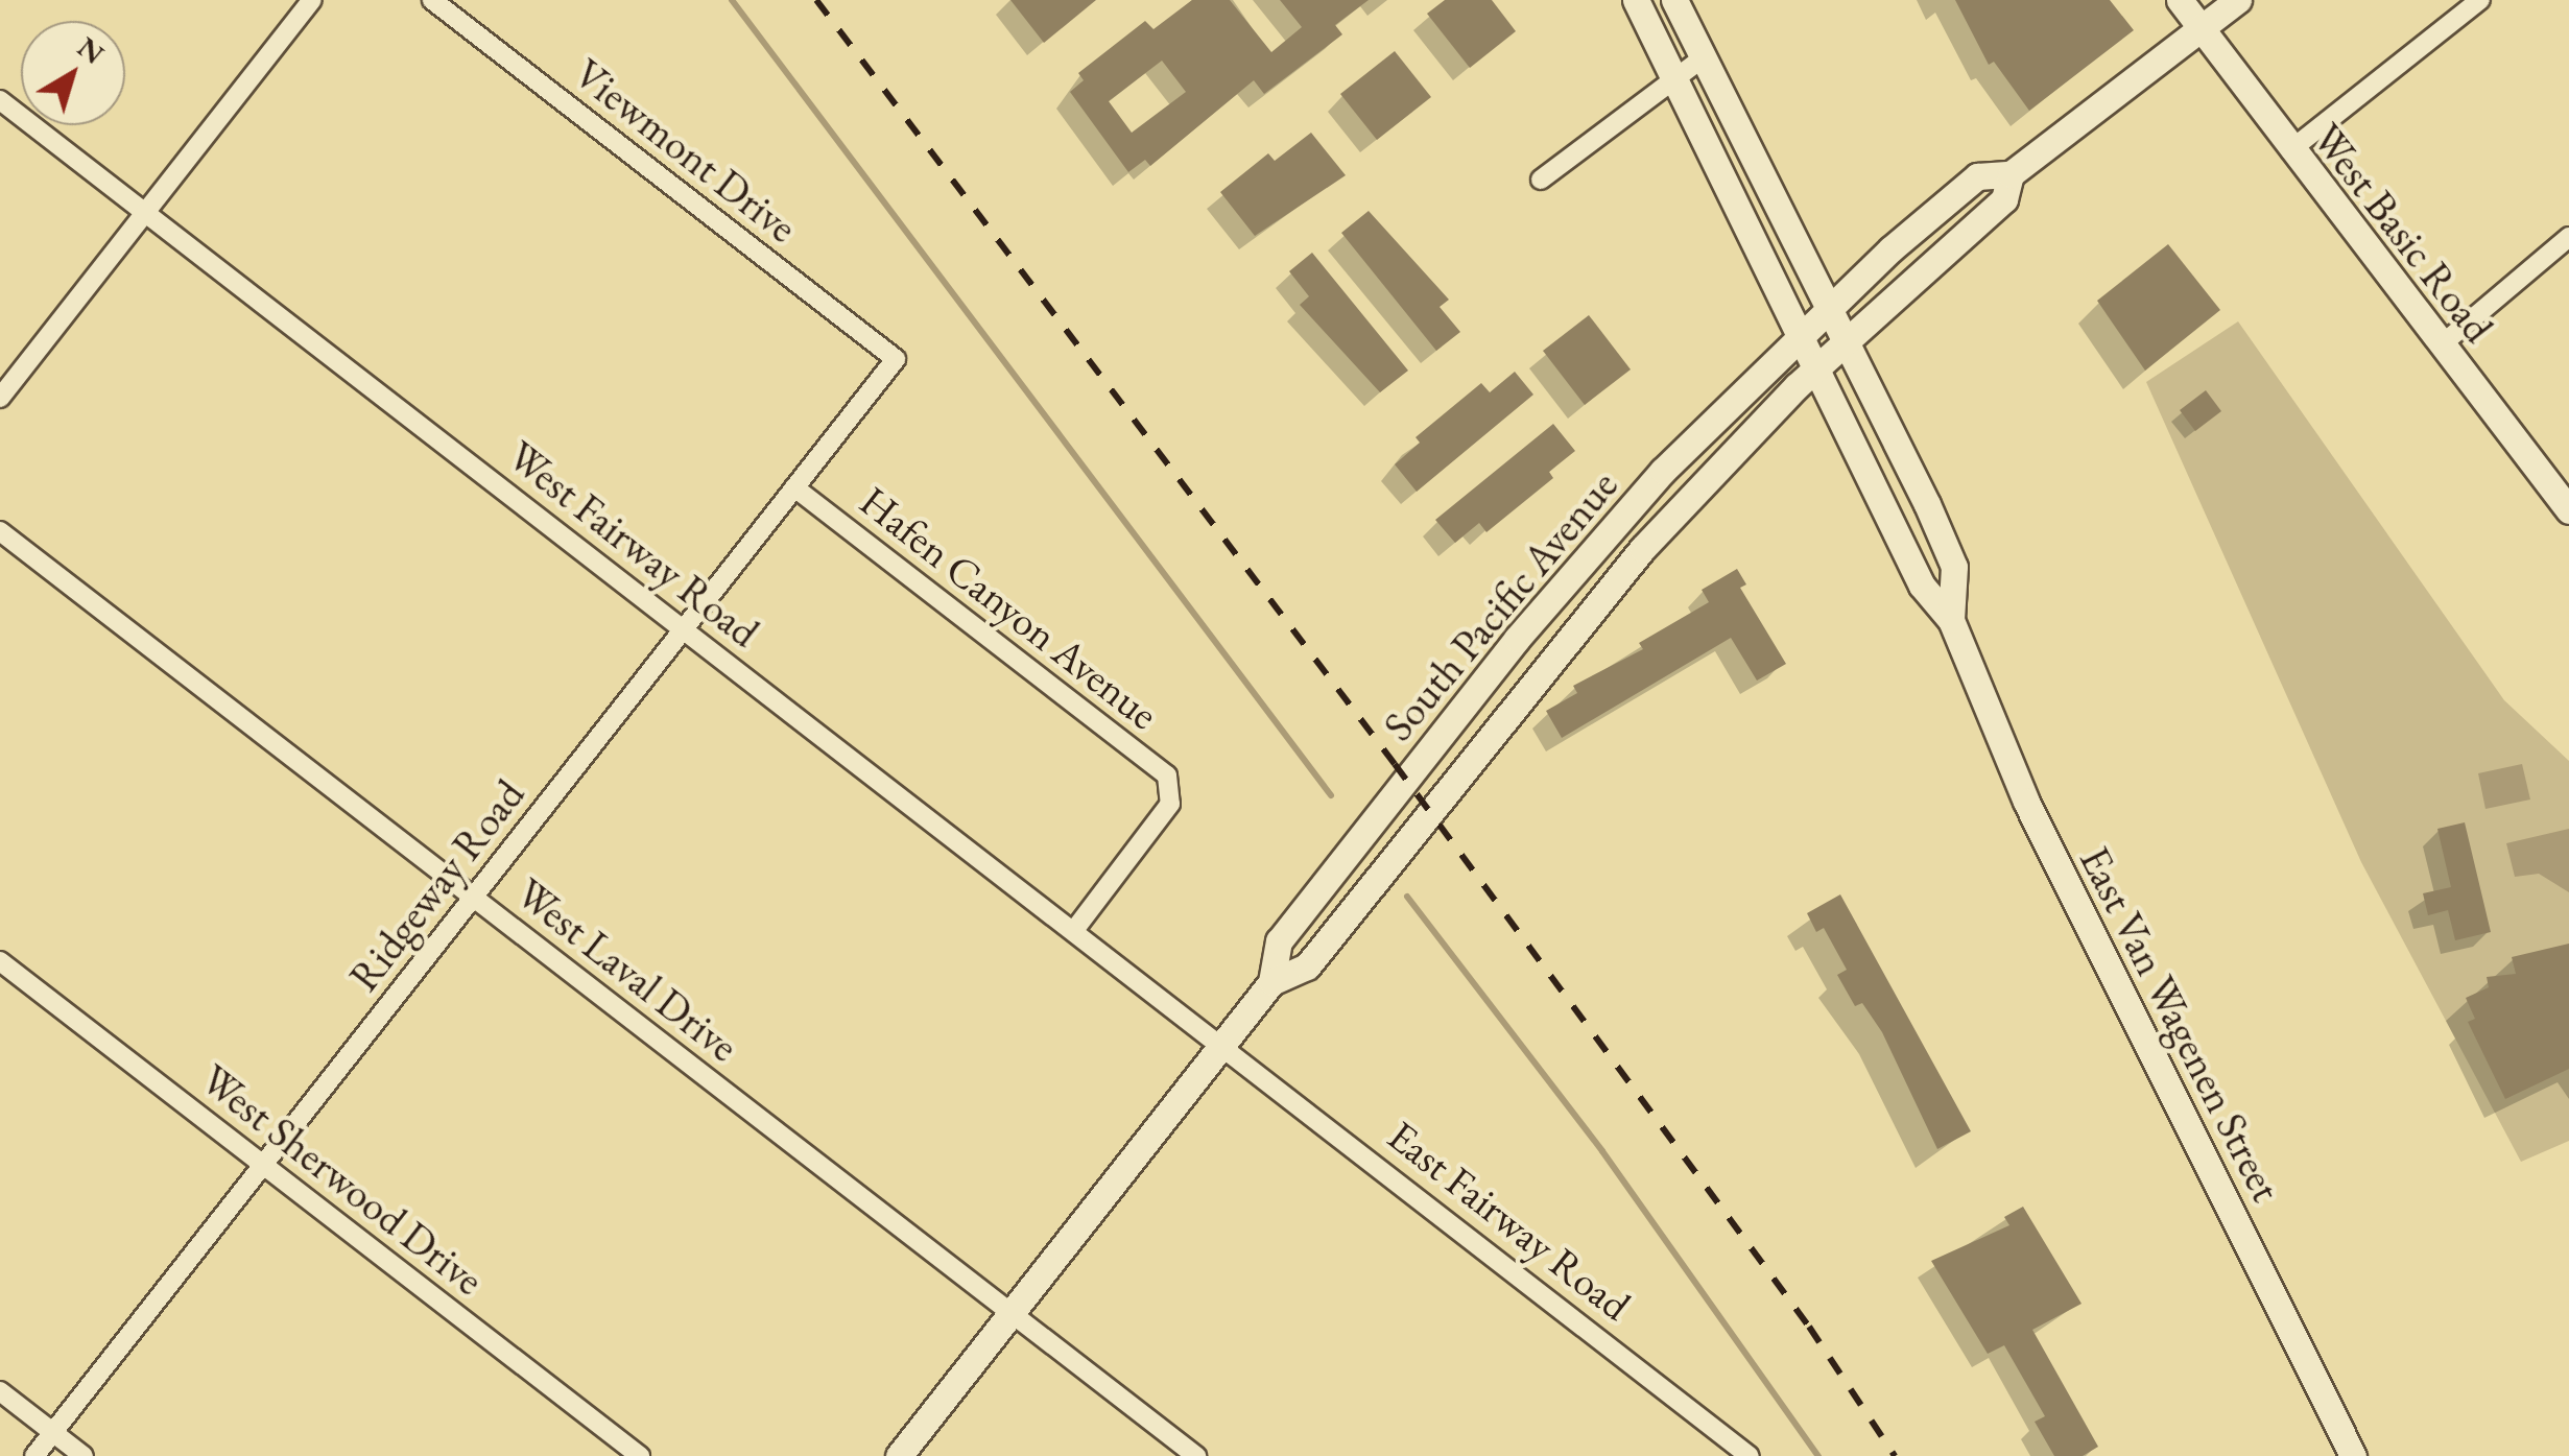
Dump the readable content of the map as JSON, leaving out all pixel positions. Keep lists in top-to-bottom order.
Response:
{
  "streets": {
    "street": [
      "Viewmont Drive",
      "West Basic Road",
      "West Fairway Road",
      "South Pacific Avenue",
      "Hafen Canyon Avenue",
      "Ridgeway Road",
      "West Laval Drive",
      "East Van Wagenen Street",
      "West Sherwood Drive",
      "East Fairway Road"
    ]
  },
  "crossings": [
    ["Viewmont Drive", "Ridgeway Road"],
    ["West Fairway Road", "South Pacific Avenue"],
    ["West Fairway Road", "Hafen Canyon Avenue"],
    ["West Fairway Road", "Ridgeway Road"],
    ["West Fairway Road", "East Fairway Road"],
    ["South Pacific Avenue", "West Laval Drive"],
    ["South Pacific Avenue", "East Van Wagenen Street"],
    ["South Pacific Avenue", "East Fairway Road"],
    ["Hafen Canyon Avenue", "Ridgeway Road"],
    ["Ridgeway Road", "West Laval Drive"],
    ["Ridgeway Road", "West Sherwood Drive"]
  ],
  "north": "top right"
}
